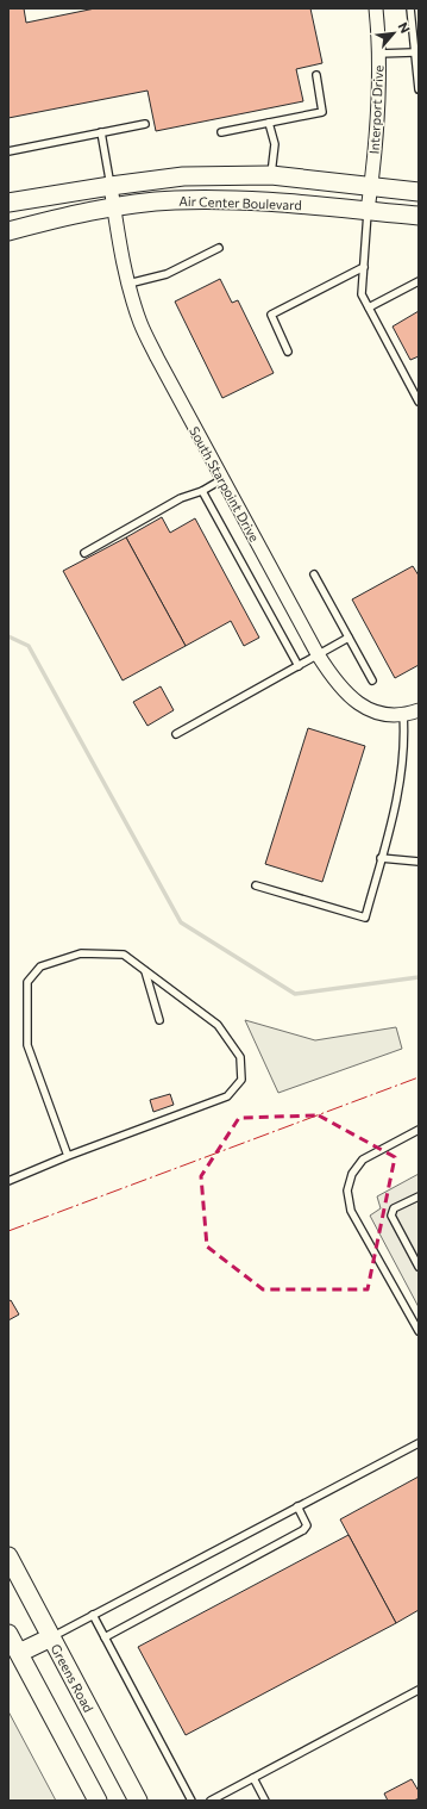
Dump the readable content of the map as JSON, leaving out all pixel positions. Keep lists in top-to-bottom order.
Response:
{
  "streets": {
    "street": [
      "Interport Drive",
      "Air Center Boulevard",
      "South Starpoint Drive",
      "Greens Road"
    ]
  },
  "crossings": [
    ["Interport Drive", "Air Center Boulevard"],
    ["Air Center Boulevard", "South Starpoint Drive"]
  ],
  "north": "top right"
}
